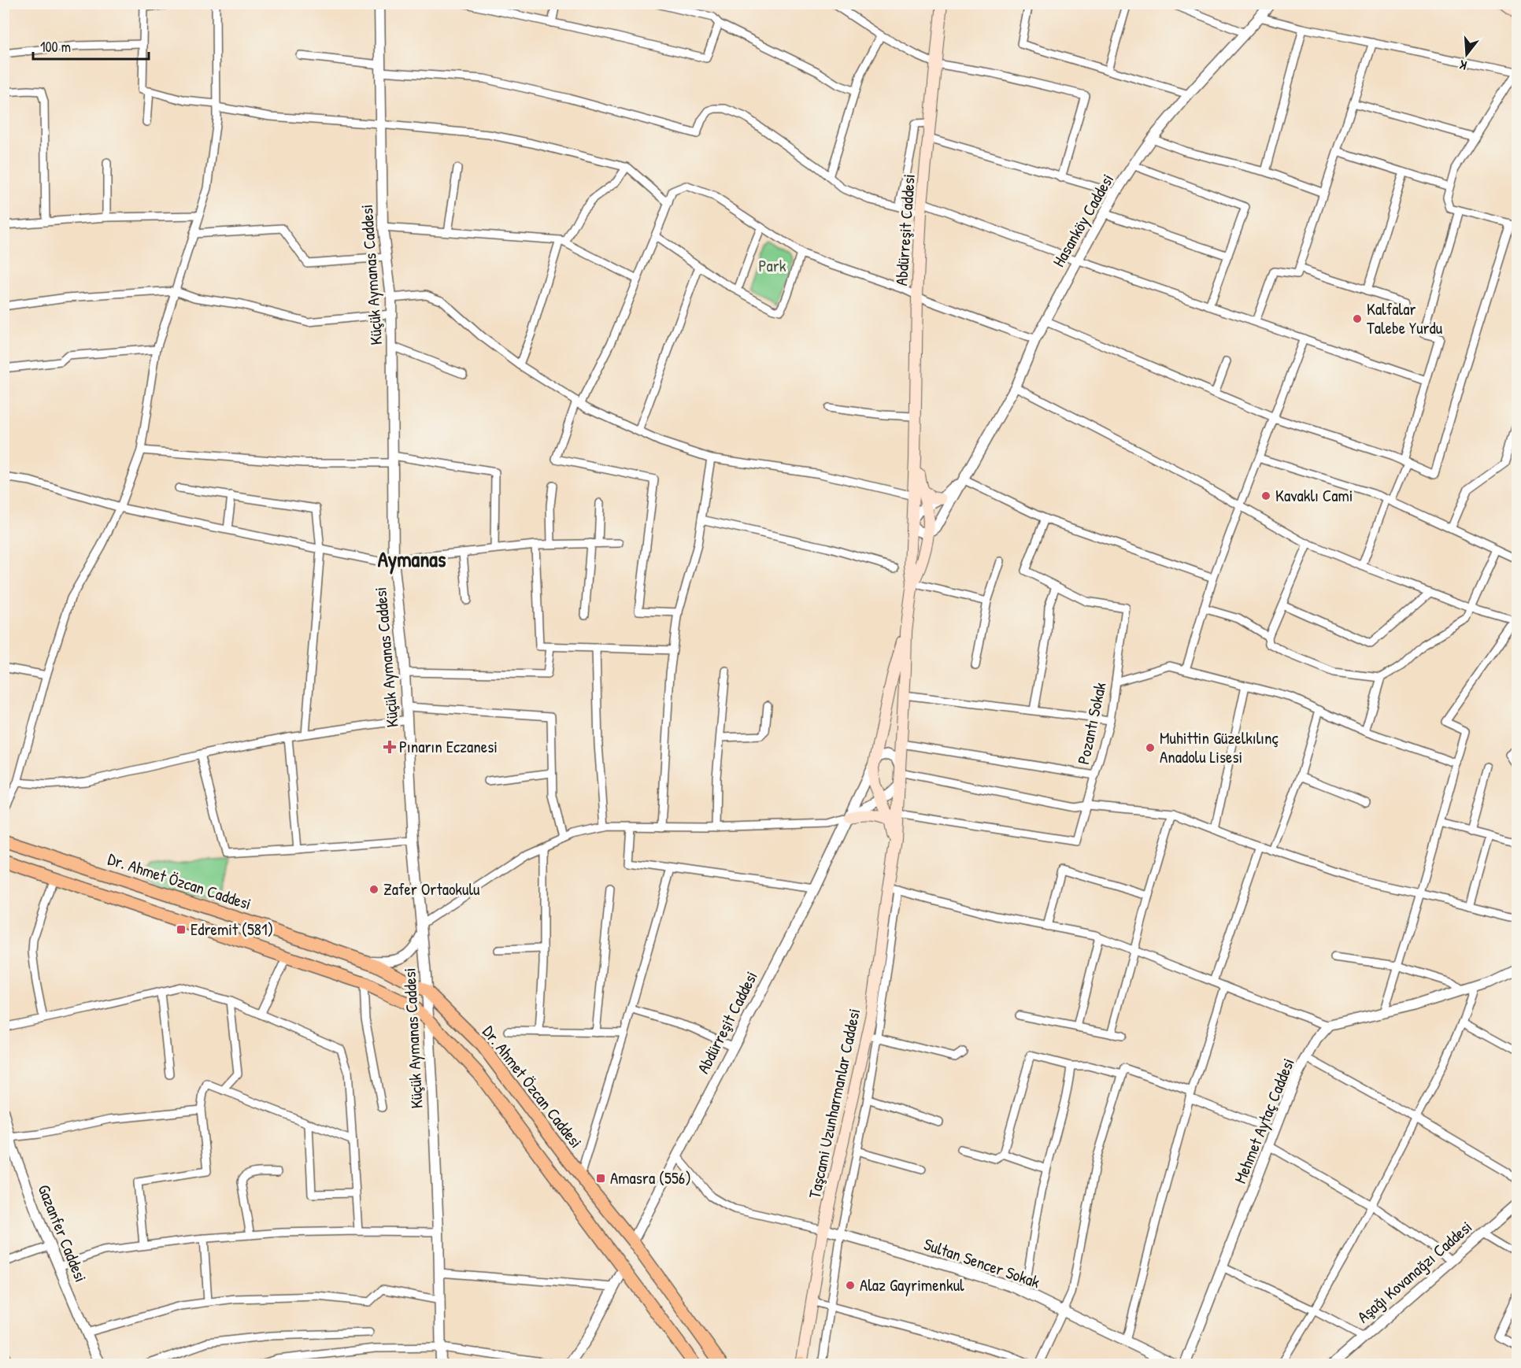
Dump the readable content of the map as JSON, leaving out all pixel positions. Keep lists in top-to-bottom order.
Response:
{
  "streets": {
    "main road": ["Abdürreşit Caddesi", "Dr. Ahmet Özcan Caddesi", "Taşcami Uzunharmanlar Caddesi"],
    "street": [
      "Hasanköy Caddesi",
      "Küçük Aymanas Caddesi",
      "Pozantı Sokak",
      "Mehmet Aytaç Caddesi",
      "Gazanfer Caddesi",
      "Sultan Sencer Sokak",
      "Aşağı Kovanağzı Caddesi"
    ]
  },
  "crossings": [
    ["Hasanköy Caddesi", "Abdürreşit Caddesi"],
    ["Abdürreşit Caddesi", "Dr. Ahmet Özcan Caddesi"],
    ["Abdürreşit Caddesi", "Taşcami Uzunharmanlar Caddesi"],
    ["Küçük Aymanas Caddesi", "Dr. Ahmet Özcan Caddesi"],
    ["Pozantı Sokak", "Taşcami Uzunharmanlar Caddesi"],
    ["Taşcami Uzunharmanlar Caddesi", "Sultan Sencer Sokak"]
  ],
  "districts": ["Aymanas"],
  "parks": ["Park"],
  "places": {
    "other": [
      "Kalfalar Talebe Yurdu",
      "Kavaklı Cami",
      "Muhittin Güzelkılınç Anadolu Lisesi",
      "Zafer Ortaokulu",
      "Alaz Gayrimenkul"
    ],
    "health": ["Pınarın Eczanesi"],
    "transit": ["Edremit (581)", "Amasra (556)"]
  },
  "scale_bar": "100 m",
  "north": "bottom"
}
